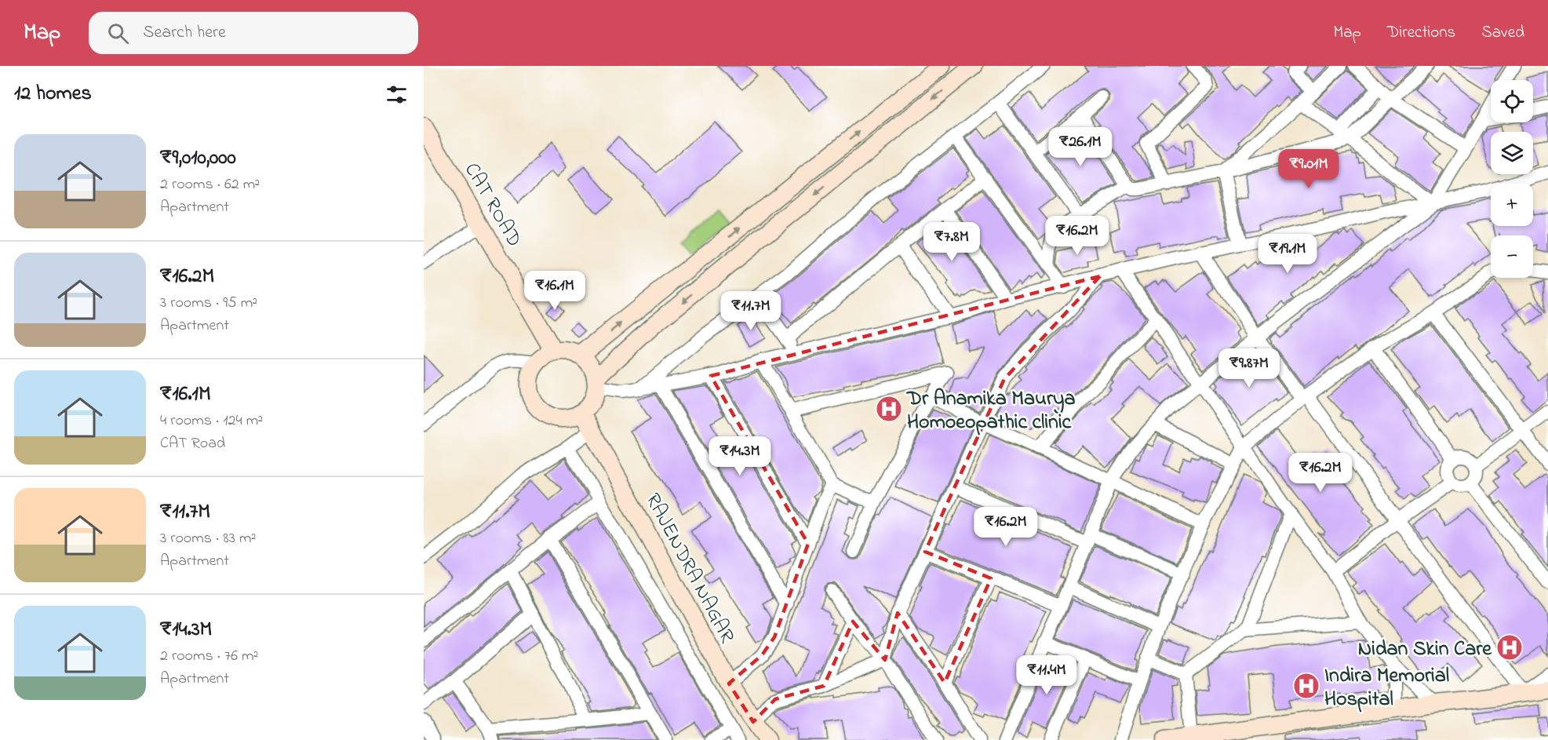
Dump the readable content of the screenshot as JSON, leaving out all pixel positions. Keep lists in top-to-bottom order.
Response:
{
  "streets": {
    "main road": ["CAT ROAD", "RAJENDRA NAGAR"]
  },
  "crossings": [
    ["CAT ROAD", "RAJENDRA NAGAR"]
  ],
  "places": {
    "hospital": ["Dr Anamika Maurya Homoeopathic clinic", "Nidan Skin Care", "Indira Memorial Hospital"]
  },
  "page": {
    "header": "Map",
    "search": "Search here",
    "nav": ["Map", "Directions", "Saved"],
    "heading": "12 homes",
    "map_buttons": ["+", "−"],
    "list": [
      {
        "name": "₹9,010,000",
        "note": "2 rooms · 62 m² · Apartment"
      },
      {
        "name": "₹16.2M",
        "note": "3 rooms · 95 m² · Apartment"
      },
      {
        "name": "₹16.1M",
        "note": "4 rooms · 124 m² · CAT Road"
      },
      {
        "name": "₹11.7M",
        "note": "3 rooms · 83 m² · Apartment"
      },
      {
        "name": "₹14.3M",
        "note": "2 rooms · 76 m² · Apartment"
      }
    ],
    "price": [
      "₹26.1M",
      "₹9.01M",
      "₹16.2M",
      "₹7.8M",
      "₹19.1M",
      "₹16.1M",
      "₹11.7M",
      "₹9.87M",
      "₹14.3M",
      "₹16.2M",
      "₹16.2M",
      "₹11.4M"
    ]
  }
}
